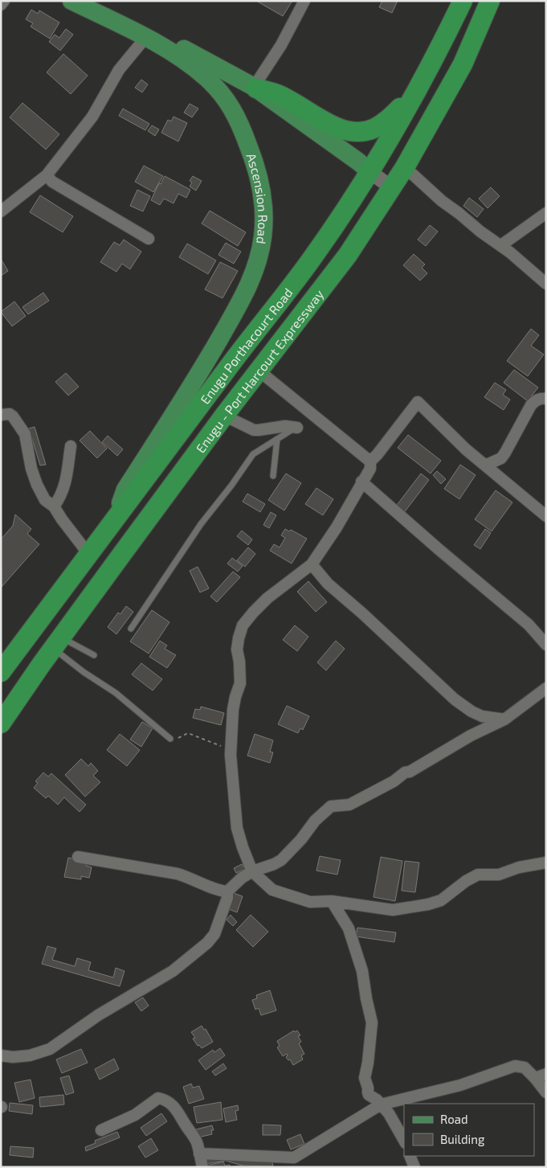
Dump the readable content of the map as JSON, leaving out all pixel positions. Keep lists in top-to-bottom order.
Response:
{
  "streets": {
    "highway": ["Enugu Porthacourt Road", "Enugu - Port Harcourt Expressway"],
    "main road": ["Ascension Road"]
  },
  "crossings": [
    ["Ascension Road", "Enugu Porthacourt Road"]
  ],
  "legend": ["Road", "Building"]
}
